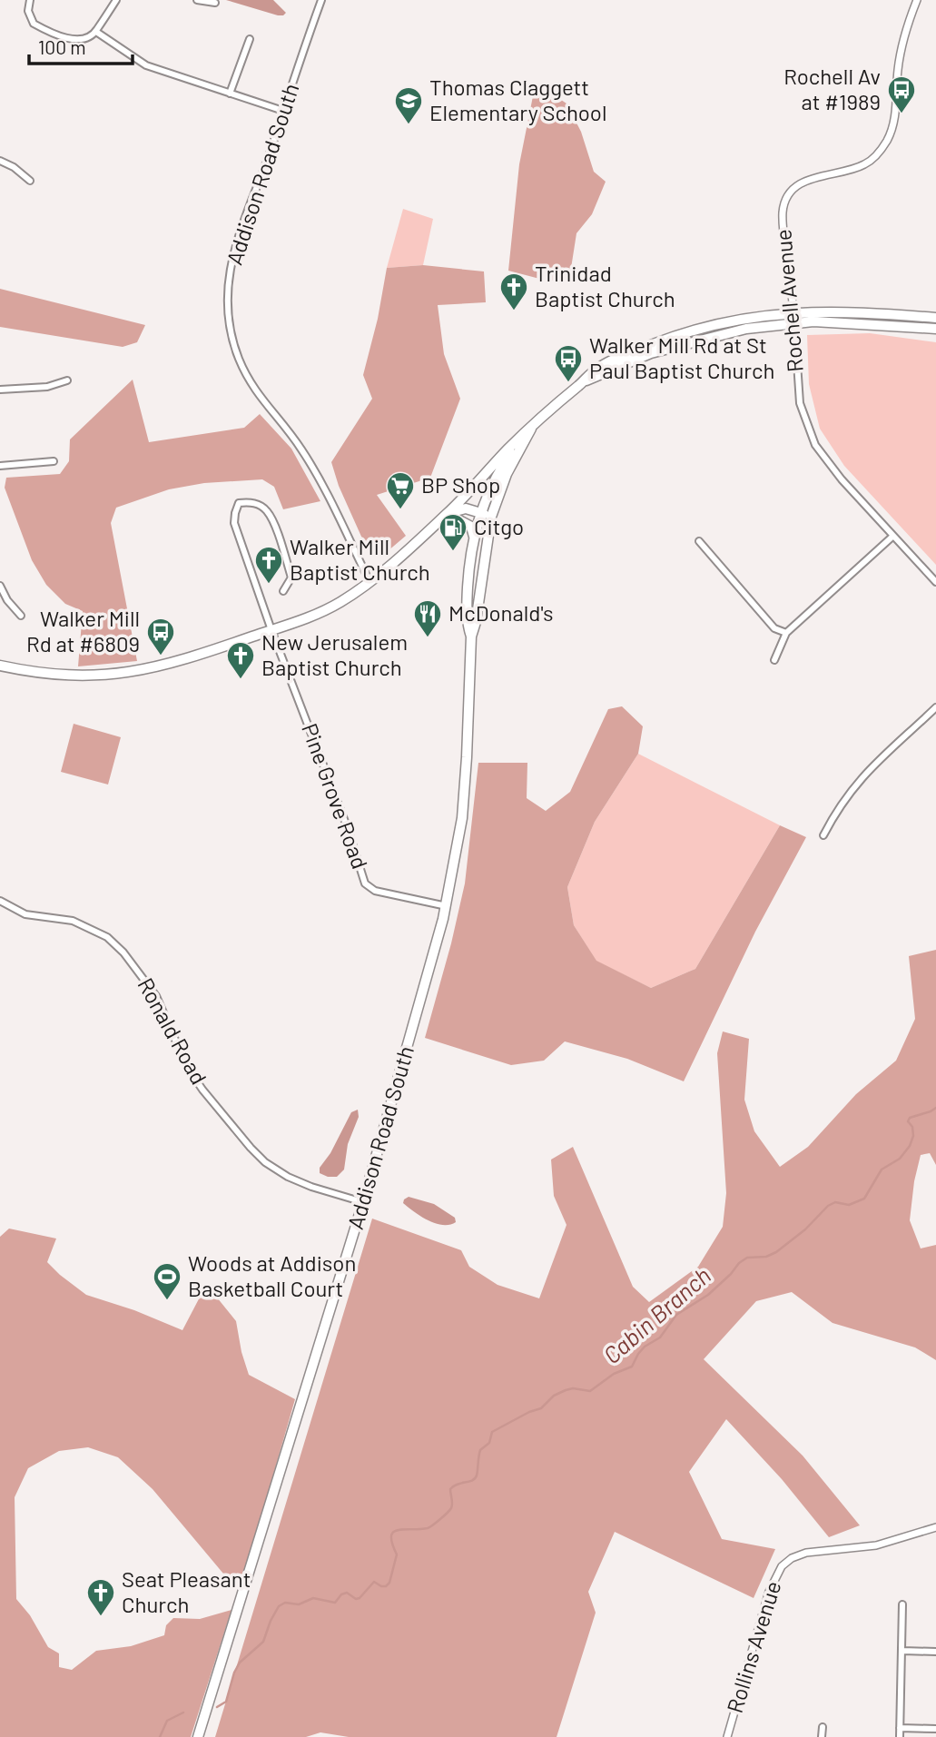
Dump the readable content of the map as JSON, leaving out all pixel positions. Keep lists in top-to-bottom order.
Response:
{
  "streets": {
    "main road": ["Addison Road South"],
    "street": [
      "Rochell Avenue",
      "Pine Grove Road",
      "Ronald Road",
      "Rollins Avenue"
    ]
  },
  "crossings": [
    ["Addison Road South", "Pine Grove Road"],
    ["Addison Road South", "Ronald Road"]
  ],
  "water": ["Cabin Branch"],
  "places": {
    "bus stop": ["Rochell Av at #1989", "Walker Mill Rd at St Paul Baptist Church", "Walker Mill Rd at #6809"],
    "school or university": ["Thomas Claggett Elementary School"],
    "church": [
      "Trinidad Baptist Church",
      "Walker Mill Baptist Church",
      "New Jerusalem Baptist Church",
      "Seat Pleasant Church"
    ],
    "supermarket": ["BP Shop"],
    "fuel station": ["Citgo"],
    "restaurant": ["McDonald's"],
    "sports": ["Woods at Addison Basketball Court"]
  },
  "scale_bar": "100 m"
}
